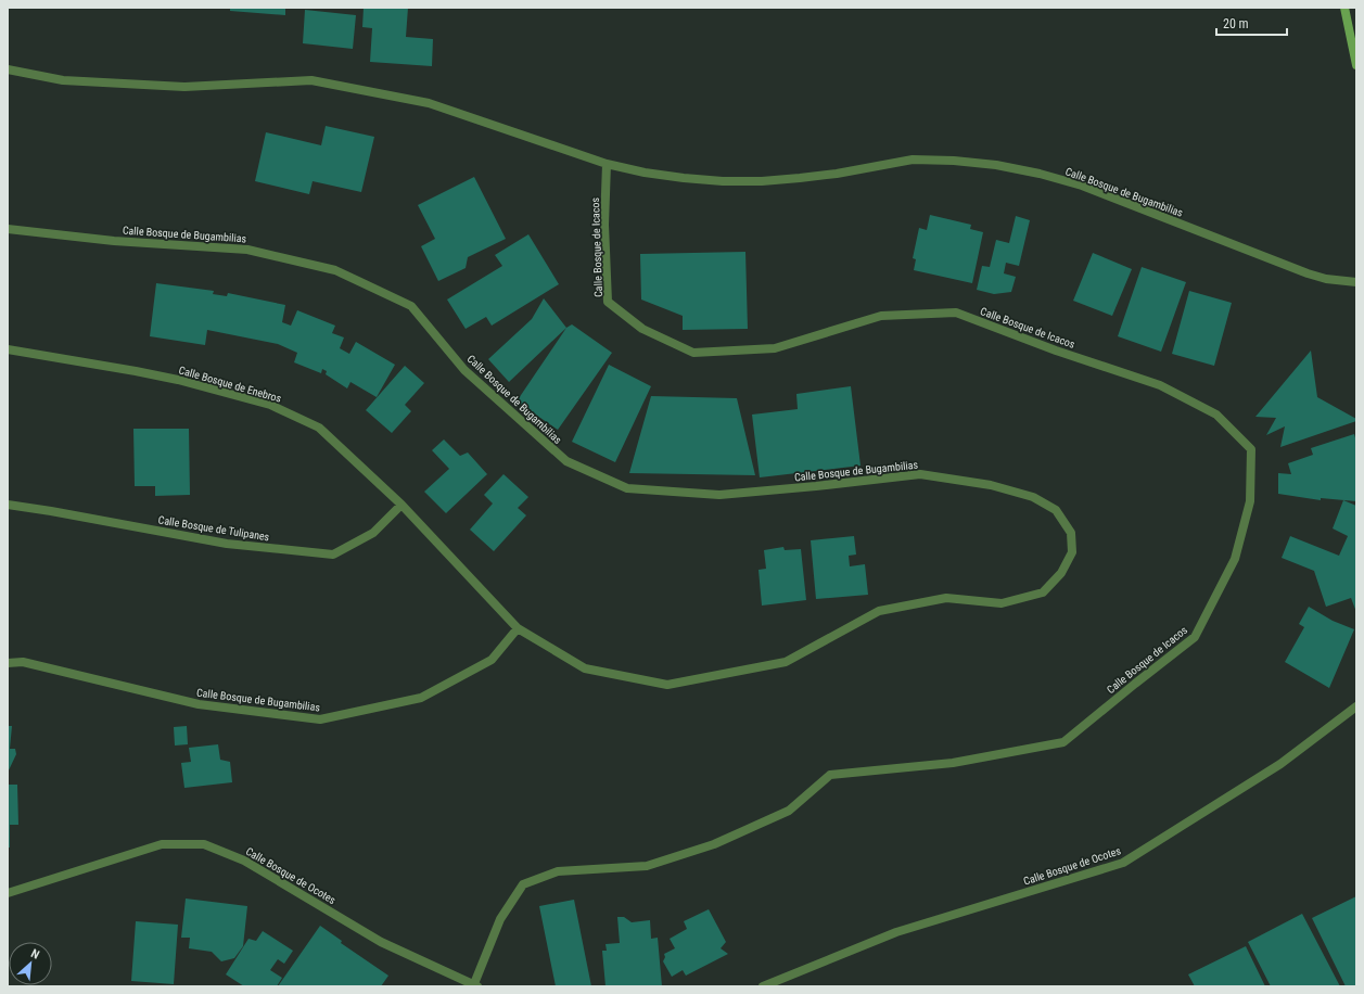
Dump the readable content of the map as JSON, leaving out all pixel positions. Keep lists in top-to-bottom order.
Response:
{
  "streets": {
    "street": [
      "Calle Bosque de Bugambilias",
      "Calle Bosque de Icacos",
      "Calle Bosque de Enebros",
      "Calle Bosque de Tulipanes",
      "Calle Bosque de Ocotes"
    ]
  },
  "crossings": [
    ["Calle Bosque de Bugambilias", "Calle Bosque de Icacos"],
    ["Calle Bosque de Bugambilias", "Calle Bosque de Enebros"],
    ["Calle Bosque de Icacos", "Calle Bosque de Ocotes"],
    ["Calle Bosque de Enebros", "Calle Bosque de Tulipanes"]
  ],
  "scale_bar": "20 m",
  "north": "top right"
}
